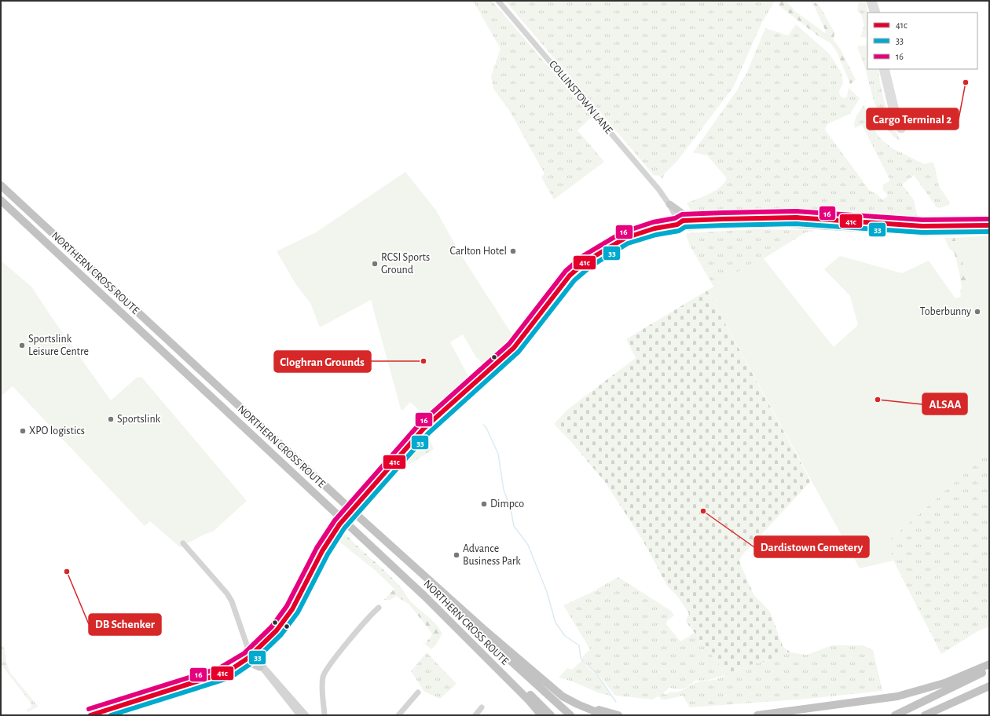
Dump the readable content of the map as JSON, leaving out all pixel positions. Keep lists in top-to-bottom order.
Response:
{
  "streets": {
    "highway": ["NORTHERN CROSS ROUTE"],
    "street": ["COLLINSTOWN LANE"]
  },
  "places": [
    "Cargo Terminal 2",
    "Carlton Hotel",
    "RCSI Sports Ground",
    "Toberbunny",
    "Sportslink Leisure Centre",
    "Cloghran Grounds",
    "ALSAA",
    "Sportslink",
    "XPO logistics",
    "Dimpco",
    "Dardistown Cemetery",
    "Advance Business Park",
    "DB Schenker"
  ],
  "lines": ["transit line 16", "transit line 41c", "transit line 33"],
  "legend": ["41c", "33", "16"]
}
